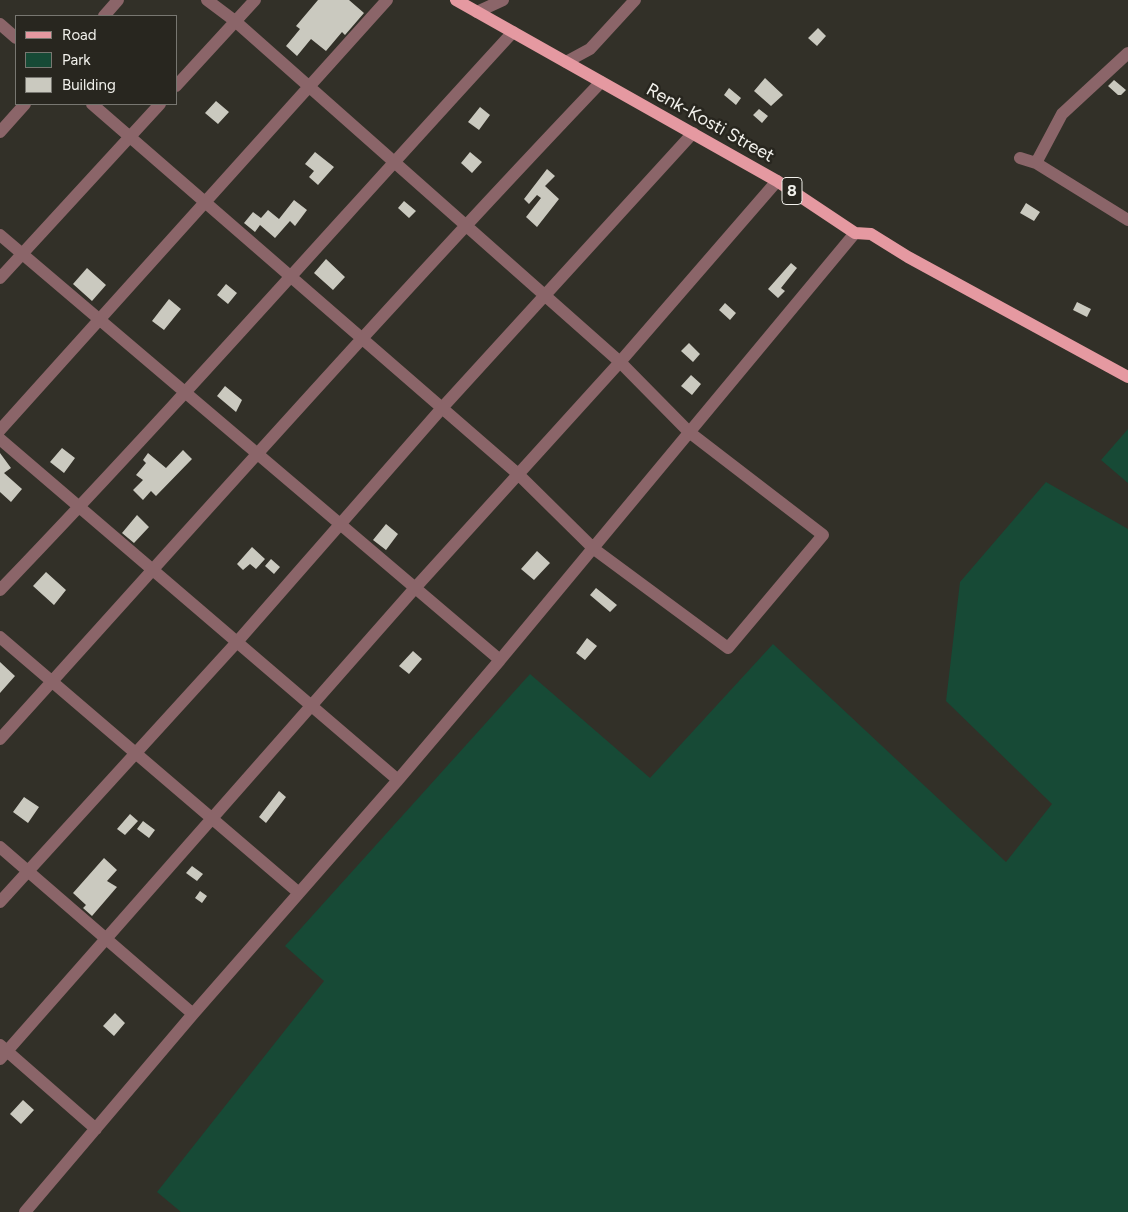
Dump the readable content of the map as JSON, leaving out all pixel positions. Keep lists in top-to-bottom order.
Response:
{
  "streets": {
    "main road": ["Renk-Kosti Street", "8"]
  },
  "legend": ["Road", "Park", "Building"]
}
